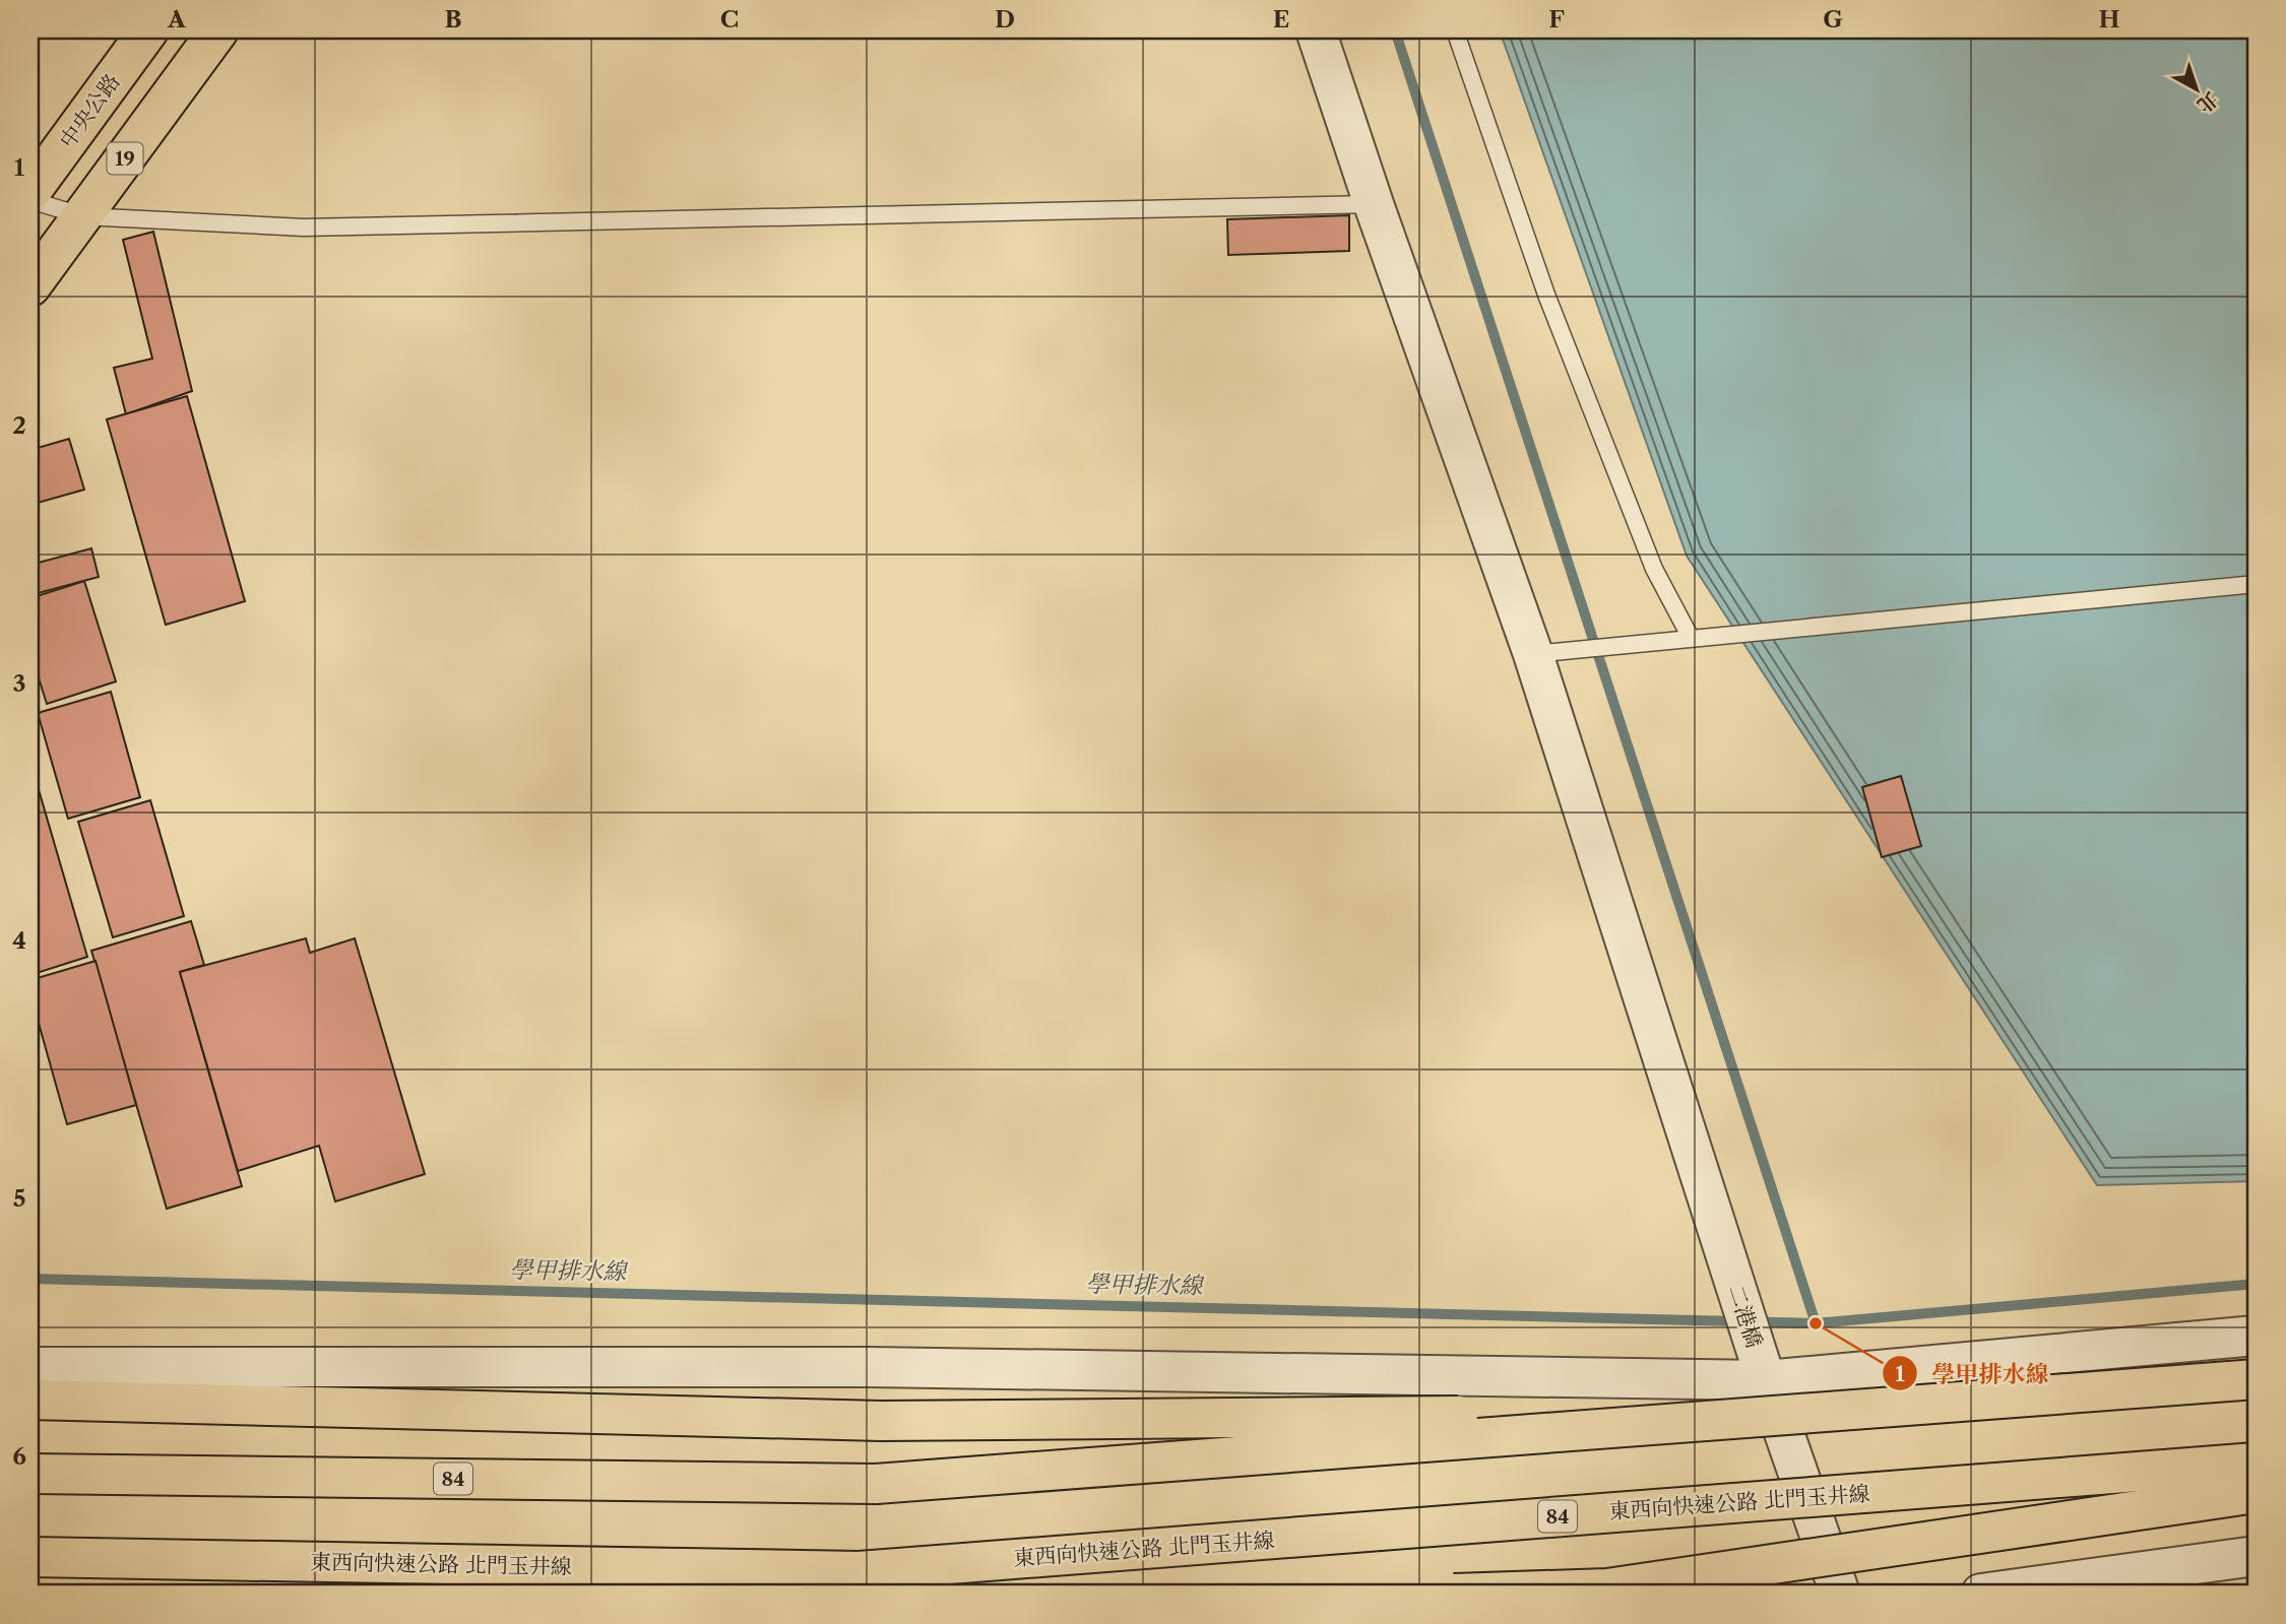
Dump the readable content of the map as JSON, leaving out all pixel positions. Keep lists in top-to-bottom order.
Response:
{
  "streets": {
    "main road": [
      "中央公路",
      "19",
      "84",
      "東西向快速公路 北門玉井線"
    ],
    "street": ["二港橋"]
  },
  "water": ["學甲排水線"],
  "places": ["學甲排水線"],
  "north": "bottom right",
  "grid": {
    "columns": [
      "A",
      "B",
      "C",
      "D",
      "E",
      "F",
      "G",
      "H"
    ],
    "rows": [
      "1",
      "2",
      "3",
      "4",
      "5",
      "6"
    ]
  }
}
